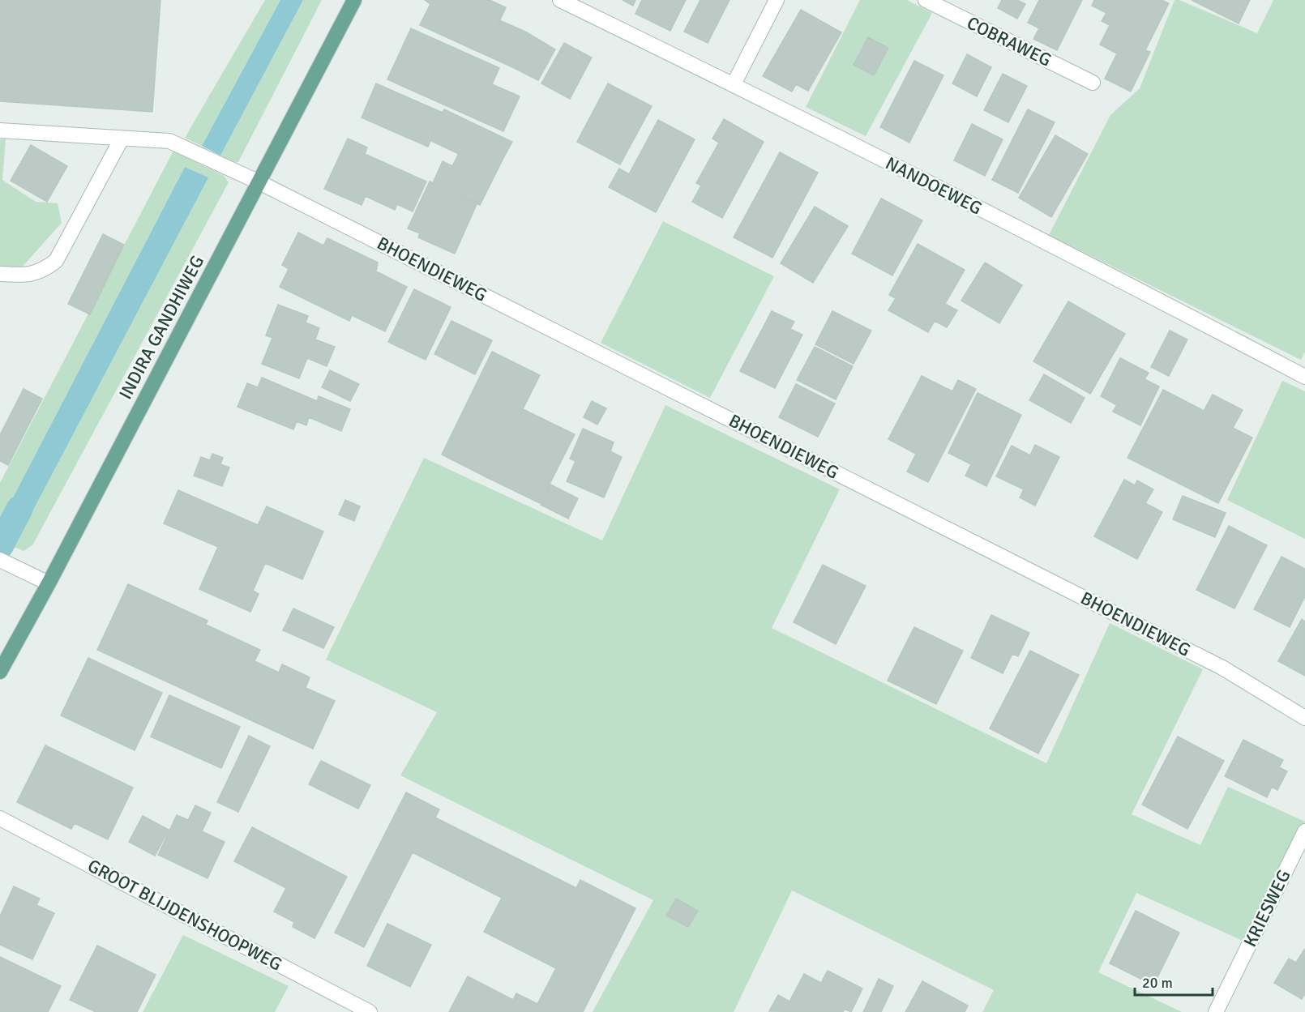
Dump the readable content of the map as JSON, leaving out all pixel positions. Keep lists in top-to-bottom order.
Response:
{
  "streets": {
    "main road": ["INDIRA GANDHIWEG"],
    "street": [
      "COBRAWEG",
      "NANDOEWEG",
      "BHOENDIEWEG",
      "KRIESWEG",
      "GROOT BLIJDENSHOOPWEG"
    ]
  },
  "crossings": [
    ["BHOENDIEWEG", "INDIRA GANDHIWEG"]
  ],
  "scale_bar": "20 m"
}
